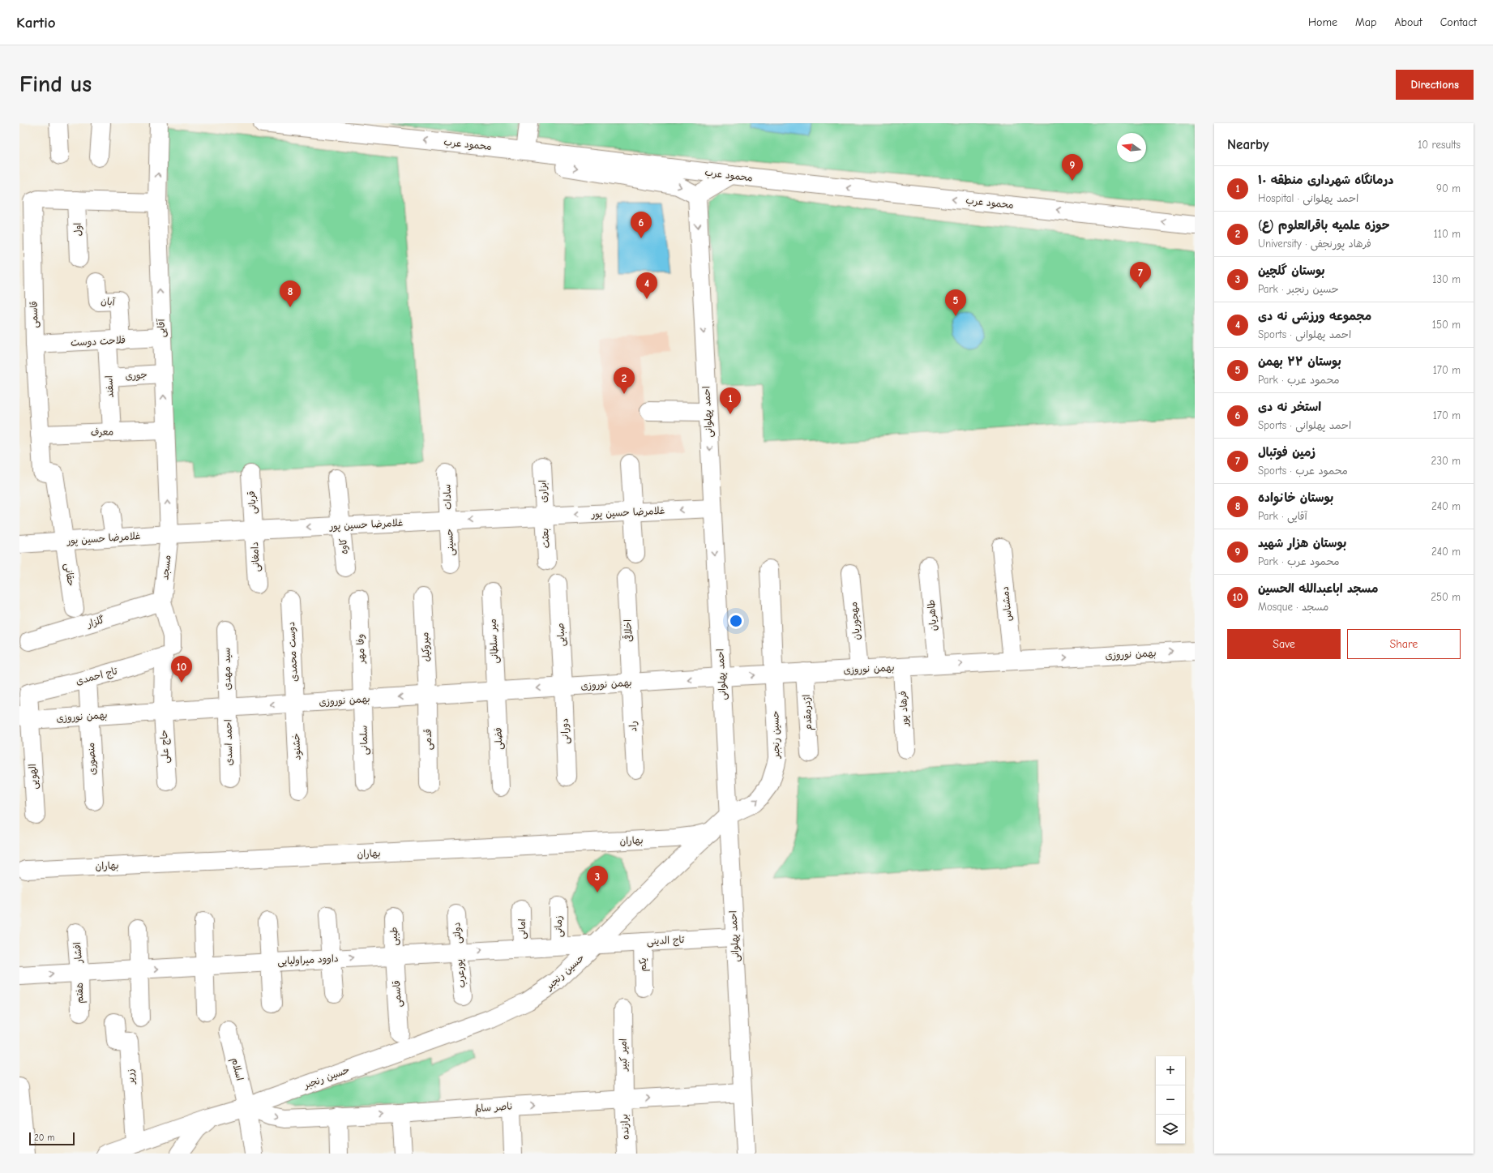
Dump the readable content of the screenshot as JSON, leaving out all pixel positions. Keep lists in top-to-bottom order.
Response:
{
  "streets": {
    "street": [
      "محمود عرب",
      "اول",
      "آبان",
      "قاسمی",
      "آقایی",
      "فلاحت دوست",
      "جوری",
      "اسفند",
      "احمد پهلوانی",
      "معرف",
      "ابزاری",
      "سادات",
      "قربانی",
      "غلامرضا حسین پور",
      "بعثت",
      "حسینی",
      "کاوه",
      "دامغانی",
      "مسجد",
      "حقانی",
      "دمشناس",
      "طاهریان",
      "مهجوریان",
      "گلزار",
      "اخلاقی",
      "صبایی",
      "میر سلطانی",
      "میروکیل",
      "وفا مهر",
      "دوست محمدی",
      "بهمن نوروزی",
      "سید مهدی",
      "تاج احمدی",
      "فرهاد پور",
      "اژدرمقدم",
      "راد",
      "دورانی",
      "حسین رنجبر",
      "فضلی",
      "قدمی",
      "سلمانی",
      "احمد اسدی",
      "حاج علی",
      "خشنود",
      "منصوری",
      "الهویی",
      "بهاران",
      "زمانی",
      "امانی",
      "دولتی",
      "طیبی",
      "تاج الدینی",
      "افشار",
      "داوود میراولیایی",
      "یکم",
      "پورعرب",
      "هفتم",
      "امیر کبیر",
      "اسلام",
      "زریر",
      "ناصر سالم",
      "برازنده"
    ]
  },
  "crossings": [
    ["اول", "قاسمی"],
    ["آبان", "فلاحت دوست"],
    ["آبان", "اسفند"],
    ["قاسمی", "آقایی"],
    ["قاسمی", "فلاحت دوست"],
    ["قاسمی", "معرف"],
    ["قاسمی", "غلامرضا حسین پور"],
    ["قاسمی", "حقانی"],
    ["قاسمی", "طیبی"],
    ["قاسمی", "داوود میراولیایی"],
    ["آقایی", "فلاحت دوست"],
    ["آقایی", "جوری"],
    ["آقایی", "معرف"],
    ["آقایی", "غلامرضا حسین پور"],
    ["آقایی", "مسجد"],
    ["فلاحت دوست", "اسفند"],
    ["جوری", "اسفند"],
    ["اسفند", "معرف"],
    ["احمد پهلوانی", "غلامرضا حسین پور"],
    ["احمد پهلوانی", "بهمن نوروزی"],
    ["احمد پهلوانی", "حسین رنجبر"],
    ["احمد پهلوانی", "تاج الدینی"],
    ["احمد پهلوانی", "ناصر سالم"],
    ["ابزاری", "غلامرضا حسین پور"],
    ["ابزاری", "بعثت"],
    ["سادات", "غلامرضا حسین پور"],
    ["سادات", "حسینی"],
    ["قربانی", "غلامرضا حسین پور"],
    ["قربانی", "دامغانی"],
    ["غلامرضا حسین پور", "بعثت"],
    ["غلامرضا حسین پور", "حسینی"],
    ["غلامرضا حسین پور", "کاوه"],
    ["غلامرضا حسین پور", "دامغانی"],
    ["غلامرضا حسین پور", "مسجد"],
    ["غلامرضا حسین پور", "حقانی"],
    ["مسجد", "گلزار"],
    ["دمشناس", "بهمن نوروزی"],
    ["طاهریان", "بهمن نوروزی"],
    ["مهجوریان", "بهمن نوروزی"],
    ["اخلاقی", "بهمن نوروزی"],
    ["اخلاقی", "راد"],
    ["صبایی", "بهمن نوروزی"],
    ["صبایی", "دورانی"],
    ["میر سلطانی", "بهمن نوروزی"],
    ["میر سلطانی", "فضلی"],
    ["میروکیل", "بهمن نوروزی"],
    ["میروکیل", "قدمی"],
    ["وفا مهر", "بهمن نوروزی"],
    ["وفا مهر", "سلمانی"],
    ["دوست محمدی", "بهمن نوروزی"],
    ["دوست محمدی", "خشنود"],
    ["بهمن نوروزی", "سید مهدی"],
    ["بهمن نوروزی", "فرهاد پور"],
    ["بهمن نوروزی", "اژدرمقدم"],
    ["بهمن نوروزی", "راد"],
    ["بهمن نوروزی", "دورانی"],
    ["بهمن نوروزی", "حسین رنجبر"],
    ["بهمن نوروزی", "فضلی"],
    ["بهمن نوروزی", "قدمی"],
    ["بهمن نوروزی", "سلمانی"],
    ["بهمن نوروزی", "احمد اسدی"],
    ["بهمن نوروزی", "حاج علی"],
    ["بهمن نوروزی", "خشنود"],
    ["بهمن نوروزی", "منصوری"],
    ["بهمن نوروزی", "الهویی"],
    ["سید مهدی", "احمد اسدی"],
    ["تاج احمدی", "منصوری"],
    ["تاج احمدی", "الهویی"],
    ["حسین رنجبر", "بهاران"],
    ["حسین رنجبر", "تاج الدینی"],
    ["حسین رنجبر", "داوود میراولیایی"],
    ["حسین رنجبر", "اسلام"],
    ["حسین رنجبر", "زریر"],
    ["حسین رنجبر", "ناصر سالم"],
    ["زمانی", "داوود میراولیایی"],
    ["امانی", "داوود میراولیایی"],
    ["دولتی", "داوود میراولیایی"],
    ["دولتی", "پورعرب"],
    ["طیبی", "داوود میراولیایی"],
    ["تاج الدینی", "داوود میراولیایی"],
    ["تاج الدینی", "یکم"],
    ["افشار", "داوود میراولیایی"],
    ["افشار", "هفتم"],
    ["داوود میراولیایی", "پورعرب"],
    ["داوود میراولیایی", "هفتم"],
    ["امیر کبیر", "ناصر سالم"],
    ["امیر کبیر", "برازنده"],
    ["اسلام", "ناصر سالم"],
    ["ناصر سالم", "برازنده"]
  ],
  "one_way": [
    "محمود عرب",
    "آقایی",
    "احمد پهلوانی",
    "غلامرضا حسین پور",
    "داوود میراولیایی",
    "ناصر سالم"
  ],
  "scale_bar": "20 m",
  "north": "left",
  "page": {
    "header": "Kartio",
    "nav": [
      "Home",
      "Map",
      "About",
      "Contact"
    ],
    "buttons": [
      "Directions",
      ["Save", "Share"]
    ],
    "title": "Find us",
    "heading": ["Nearby", "10 results"],
    "pins": [
      "9",
      "6",
      "7",
      "4",
      "8",
      "5",
      "2",
      "1",
      "10",
      "3"
    ],
    "list": [
      {
        "mark": "1",
        "name": "درمانگاه شهرداری منطقه ۱۰",
        "note": "Hospital · احمد پهلوانی",
        "value": "90 m"
      },
      {
        "mark": "2",
        "name": "حوزه علمیه باقرالعلوم (ع)",
        "note": "University · فرهاد پورنجفی",
        "value": "110 m"
      },
      {
        "mark": "3",
        "name": "بوستان گلچین",
        "note": "Park · حسین رنجبر",
        "value": "130 m"
      },
      {
        "mark": "4",
        "name": "مجموعه ورزشی نه دی",
        "note": "Sports · احمد پهلوانی",
        "value": "150 m"
      },
      {
        "mark": "5",
        "name": "بوستان ۲۲ بهمن",
        "note": "Park · محمود عرب",
        "value": "170 m"
      },
      {
        "mark": "6",
        "name": "استخر نه دی",
        "note": "Sports · احمد پهلوانی",
        "value": "170 m"
      },
      {
        "mark": "7",
        "name": "زمین فوتبال",
        "note": "Sports · محمود عرب",
        "value": "230 m"
      },
      {
        "mark": "8",
        "name": "بوستان خانواده",
        "note": "Park · آقایی",
        "value": "240 m"
      },
      {
        "mark": "9",
        "name": "بوستان هزار شهید",
        "note": "Park · محمود عرب",
        "value": "240 m"
      },
      {
        "mark": "10",
        "name": "مسجد اباعبدالله الحسین",
        "note": "Mosque · مسجد",
        "value": "250 m"
      }
    ],
    "map_buttons": ["+", "−"],
    "scale": "20 m"
  }
}
